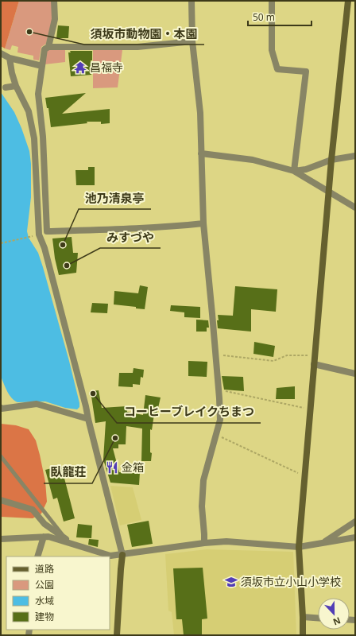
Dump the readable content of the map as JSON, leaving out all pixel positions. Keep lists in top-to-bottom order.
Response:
{
  "places": {
    "other": [
      "須坂市動物園・本園",
      "池乃清泉亭",
      "みすづや",
      "コーヒーブレイクちまつ",
      "臥龍荘"
    ],
    "temple": ["昌福寺"],
    "restaurant": ["金箱"],
    "school or university": ["須坂市立小山小学校"]
  },
  "legend": [
    "道路",
    "公園",
    "水域",
    "建物"
  ],
  "scale_bar": "50 m",
  "north": "bottom"
}
